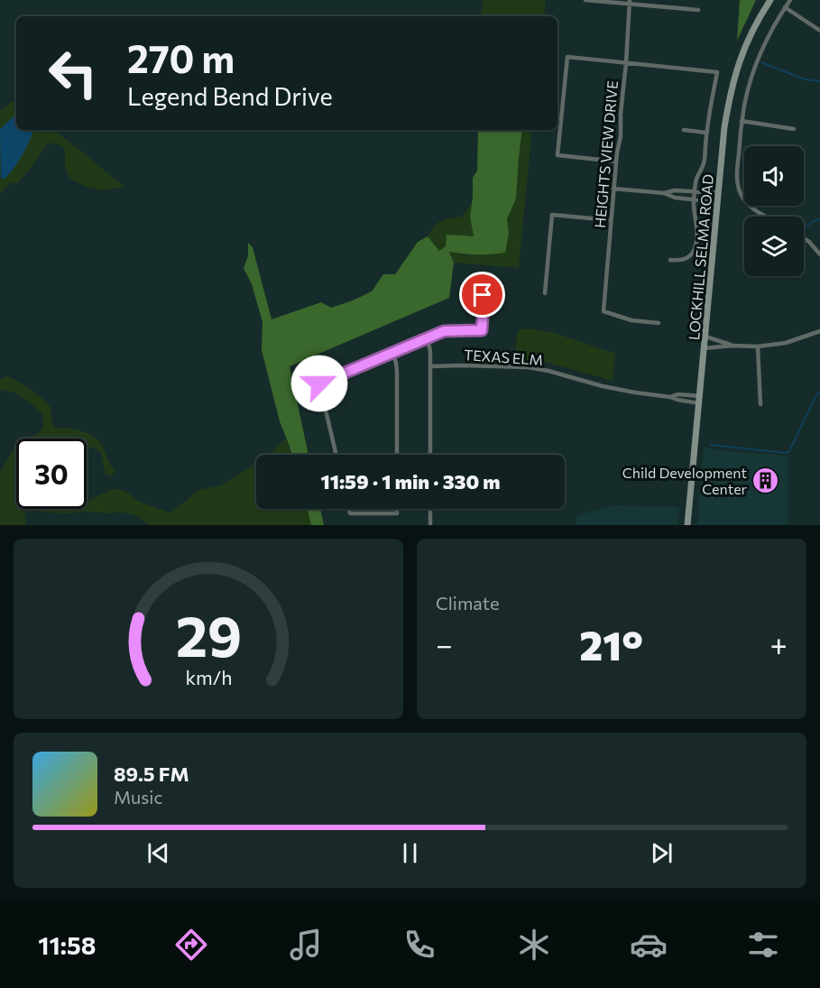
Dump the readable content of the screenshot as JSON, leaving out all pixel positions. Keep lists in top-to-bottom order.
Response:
{
  "streets": {
    "main road": ["LOCKHILL SELMA ROAD"],
    "street": ["HEIGHTS VIEW DRIVE", "TEXAS ELM"]
  },
  "crossings": [
    ["LOCKHILL SELMA ROAD", "TEXAS ELM"]
  ],
  "places": {
    "building": ["Child Development Center"]
  },
  "page": {
    "turn": ["270 m", "Legend Bend Drive"],
    "limit": "30",
    "trip": "11:59 · 1 min · 330 m",
    "tile": "Climate",
    "heat": ["−", "21°", "+"],
    "song": ["89.5 FM", "Music"],
    "tabs": "11:58",
    "gauge": ["29", "km/h"]
  }
}
